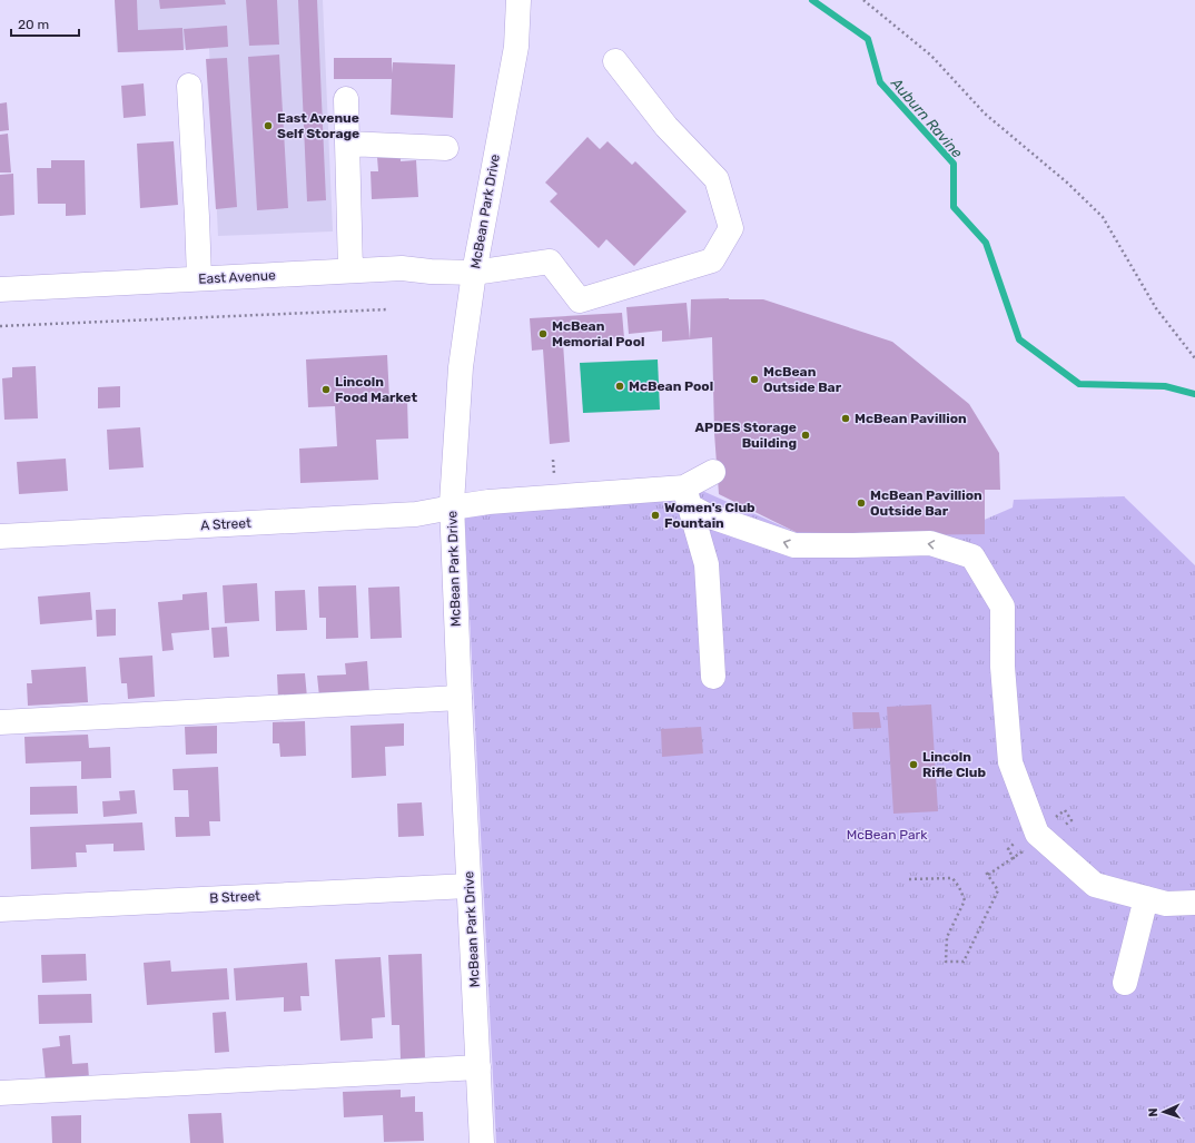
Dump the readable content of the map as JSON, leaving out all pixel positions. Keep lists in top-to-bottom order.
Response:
{
  "streets": {
    "street": [
      "McBean Park Drive",
      "East Avenue",
      "A Street",
      "B Street"
    ]
  },
  "crossings": [
    ["McBean Park Drive", "East Avenue"],
    ["McBean Park Drive", "A Street"],
    ["McBean Park Drive", "B Street"]
  ],
  "water": ["Auburn Ravine"],
  "parks": ["McBean Park"],
  "places": [
    "East Avenue Self Storage",
    "McBean Memorial Pool",
    "McBean Outside Bar",
    "McBean Pool",
    "Lincoln Food Market",
    "McBean Pavillion",
    "APDES Storage Building",
    "McBean Pavillion Outside Bar",
    "Women's Club Fountain",
    "Lincoln Rifle Club"
  ],
  "scale_bar": "20 m",
  "north": "left"
}
